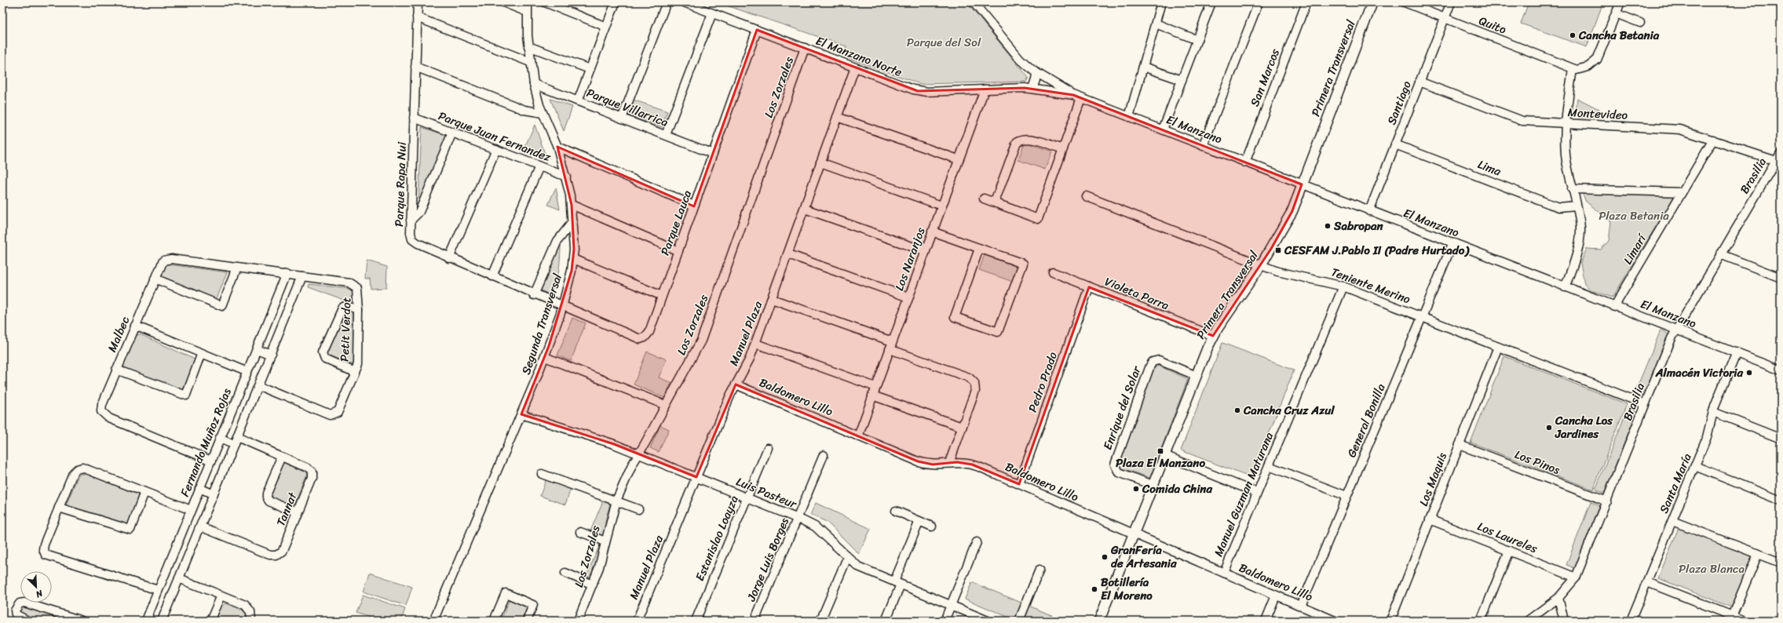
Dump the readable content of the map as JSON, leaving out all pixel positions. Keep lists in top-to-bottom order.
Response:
{
  "streets": {
    "main road": ["Primera Transversal"],
    "street": [
      "Quito",
      "El Manzano Norte",
      "San Marcos",
      "Los Zorzales",
      "Santiago",
      "Parque Villarrica",
      "Montevideo",
      "El Manzano",
      "Parque Juan Fernandez",
      "Lima",
      "Brasilia",
      "Parque Rapa Nui",
      "Parque Lauca",
      "Limarí",
      "Los Naranjos",
      "Teniente Merino",
      "Violeta Parra",
      "Segunda Transversal",
      "Petit Verdot",
      "Manuel Plaza",
      "Malbec",
      "Pedro Prado",
      "Baldomero Lillo",
      "Enrique del Solar",
      "General Bonilla",
      "Fernando Muñoz Rojas",
      "Los Pinos",
      "Los Maquis",
      "Santa María",
      "Luis Pasteur",
      "Manuel Guzman Maturana",
      "Tannat",
      "Los Laureles",
      "Estanislao Loayza",
      "Jorge Luis Borges"
    ]
  },
  "crossings": [
    ["Quito", "Santiago"],
    ["El Manzano Norte", "Los Zorzales"],
    ["El Manzano Norte", "El Manzano"],
    ["El Manzano Norte", "Parque Lauca"],
    ["El Manzano Norte", "Los Naranjos"],
    ["El Manzano Norte", "Manuel Plaza"],
    ["Primera Transversal", "El Manzano"],
    ["Primera Transversal", "Teniente Merino"],
    ["Primera Transversal", "Violeta Parra"],
    ["Primera Transversal", "Baldomero Lillo"],
    ["Primera Transversal", "Enrique del Solar"],
    ["San Marcos", "El Manzano"],
    ["Los Zorzales", "Luis Pasteur"],
    ["Santiago", "Montevideo"],
    ["Santiago", "El Manzano"],
    ["Santiago", "Lima"],
    ["Parque Villarrica", "Parque Lauca"],
    ["Parque Villarrica", "Segunda Transversal"],
    ["Montevideo", "Brasilia"],
    ["Montevideo", "Limarí"],
    ["El Manzano", "Brasilia"],
    ["El Manzano", "Limarí"],
    ["El Manzano", "General Bonilla"],
    ["El Manzano", "Santa María"],
    ["Parque Juan Fernandez", "Parque Rapa Nui"],
    ["Parque Juan Fernandez", "Segunda Transversal"],
    ["Brasilia", "Teniente Merino"],
    ["Brasilia", "Los Pinos"],
    ["Brasilia", "Los Laureles"],
    ["Parque Rapa Nui", "Parque Lauca"],
    ["Parque Rapa Nui", "Segunda Transversal"],
    ["Parque Lauca", "Segunda Transversal"],
    ["Los Naranjos", "Baldomero Lillo"],
    ["Teniente Merino", "General Bonilla"],
    ["Teniente Merino", "Los Maquis"],
    ["Teniente Merino", "Manuel Guzman Maturana"],
    ["Violeta Parra", "Pedro Prado"],
    ["Segunda Transversal", "Luis Pasteur"],
    ["Petit Verdot", "Malbec"],
    ["Petit Verdot", "Fernando Muñoz Rojas"],
    ["Manuel Plaza", "Baldomero Lillo"],
    ["Manuel Plaza", "Luis Pasteur"],
    ["Malbec", "Fernando Muñoz Rojas"],
    ["Pedro Prado", "Baldomero Lillo"],
    ["Baldomero Lillo", "General Bonilla"],
    ["Baldomero Lillo", "Manuel Guzman Maturana"],
    ["Fernando Muñoz Rojas", "Tannat"],
    ["Los Pinos", "Los Maquis"],
    ["Los Maquis", "Los Laureles"],
    ["Luis Pasteur", "Estanislao Loayza"],
    ["Luis Pasteur", "Jorge Luis Borges"]
  ],
  "parks": ["Parque del Sol", "Plaza Betania", "Plaza Blanca"],
  "places": {
    "other": [
      "Cancha Betania",
      "Sabropan",
      "Almacén Victoria",
      "Cancha Cruz Azul",
      "Cancha Los Jardines",
      "Comida China",
      "GranFería de Artesania",
      "Botillería El Moreno"
    ],
    "transit": ["CESFAM J.Pablo II (Padre Hurtado)", "Plaza El Manzano"]
  },
  "north": "bottom right"
}
